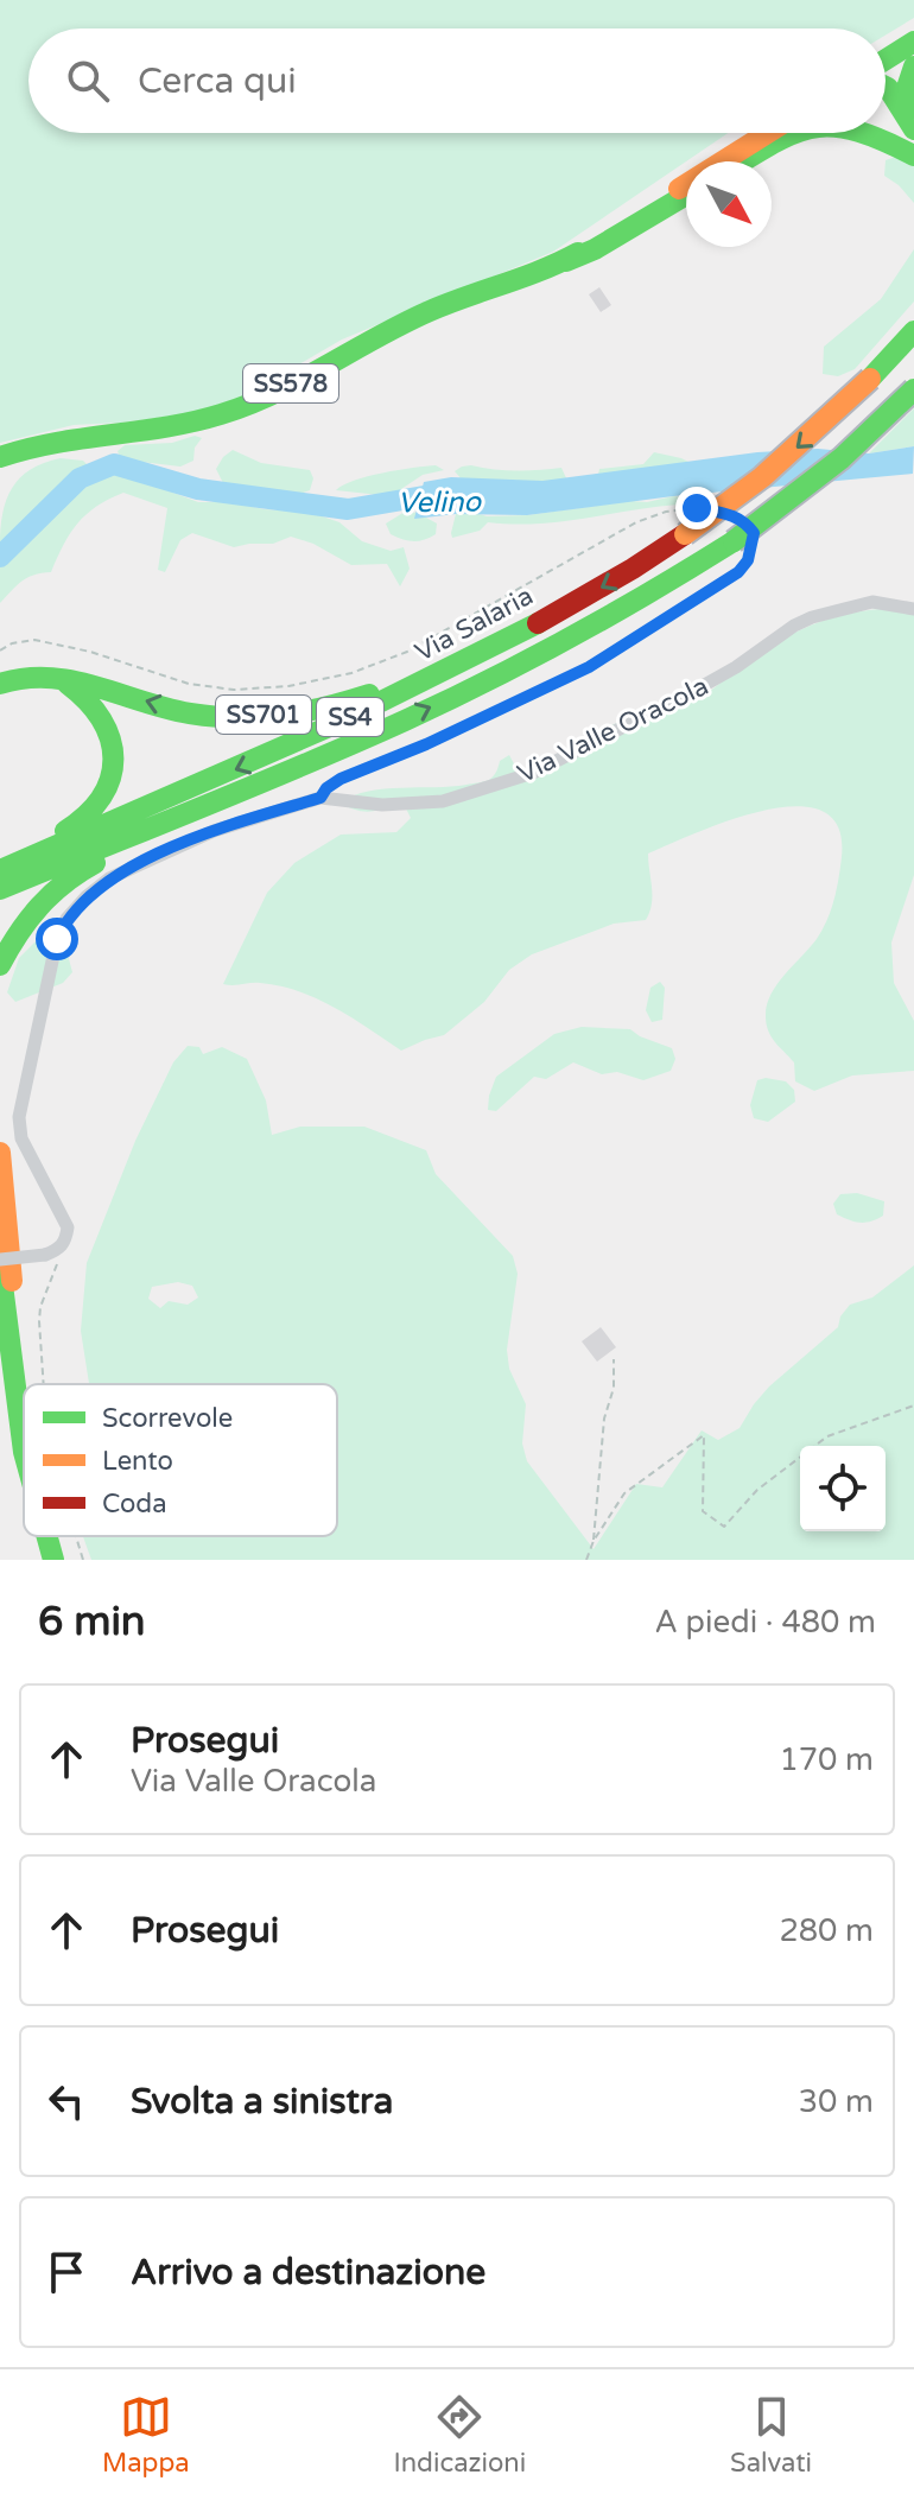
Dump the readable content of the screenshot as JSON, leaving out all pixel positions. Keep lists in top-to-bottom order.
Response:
{
  "streets": {
    "main road": [
      "SS578",
      "Via Salaria",
      "SS701",
      "SS4"
    ],
    "street": ["Via Valle Oracola"]
  },
  "crossings": [
    ["Via Salaria", "SS701"]
  ],
  "water": ["Velino"],
  "legend": ["Scorrevole", "Lento", "Coda"],
  "north": "bottom right",
  "page": {
    "search": "Cerca qui",
    "heading": ["6 min", "A piedi · 480 m"],
    "list": [
      ["Prosegui", "Via Valle Oracola", "170 m"],
      ["Prosegui", "280 m"],
      ["Svolta a sinistra", "30 m"],
      "Arrivo a destinazione"
    ],
    "nav": ["Mappa", "Indicazioni", "Salvati"]
  }
}
